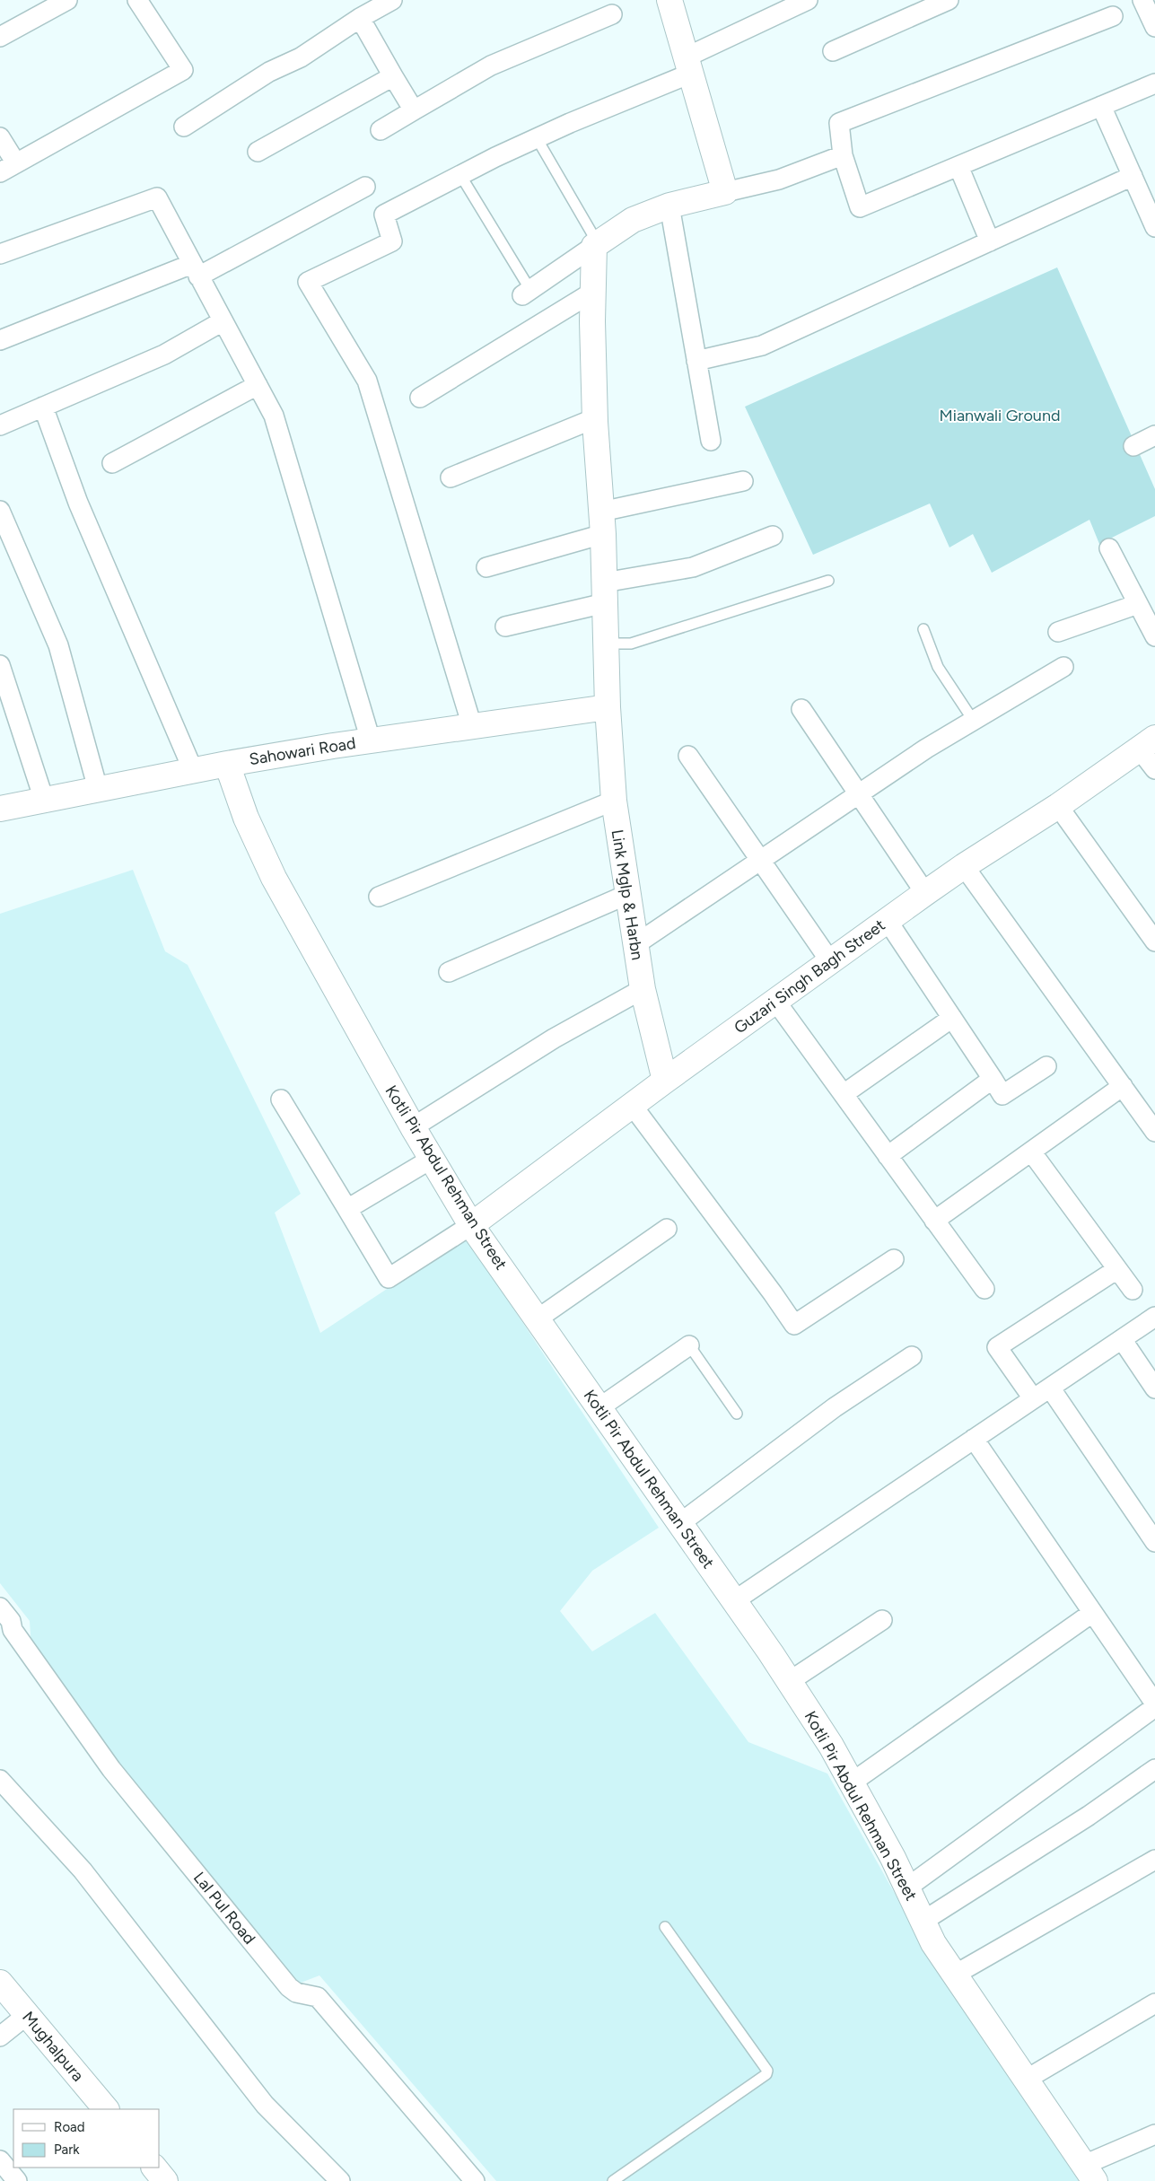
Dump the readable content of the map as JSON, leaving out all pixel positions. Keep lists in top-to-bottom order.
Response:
{
  "streets": {
    "street": [
      "Sahowari Road",
      "Link Mglp & Harbn",
      "Guzari Singh Bagh Street",
      "Kotli Pir Abdul Rehman Street",
      "Lal Pul Road",
      "Mughalpura"
    ]
  },
  "crossings": [
    ["Sahowari Road", "Link Mglp & Harbn"],
    ["Sahowari Road", "Kotli Pir Abdul Rehman Street"],
    ["Link Mglp & Harbn", "Guzari Singh Bagh Street"],
    ["Guzari Singh Bagh Street", "Kotli Pir Abdul Rehman Street"]
  ],
  "parks": ["Mianwali Ground"],
  "legend": ["Road", "Park"]
}
